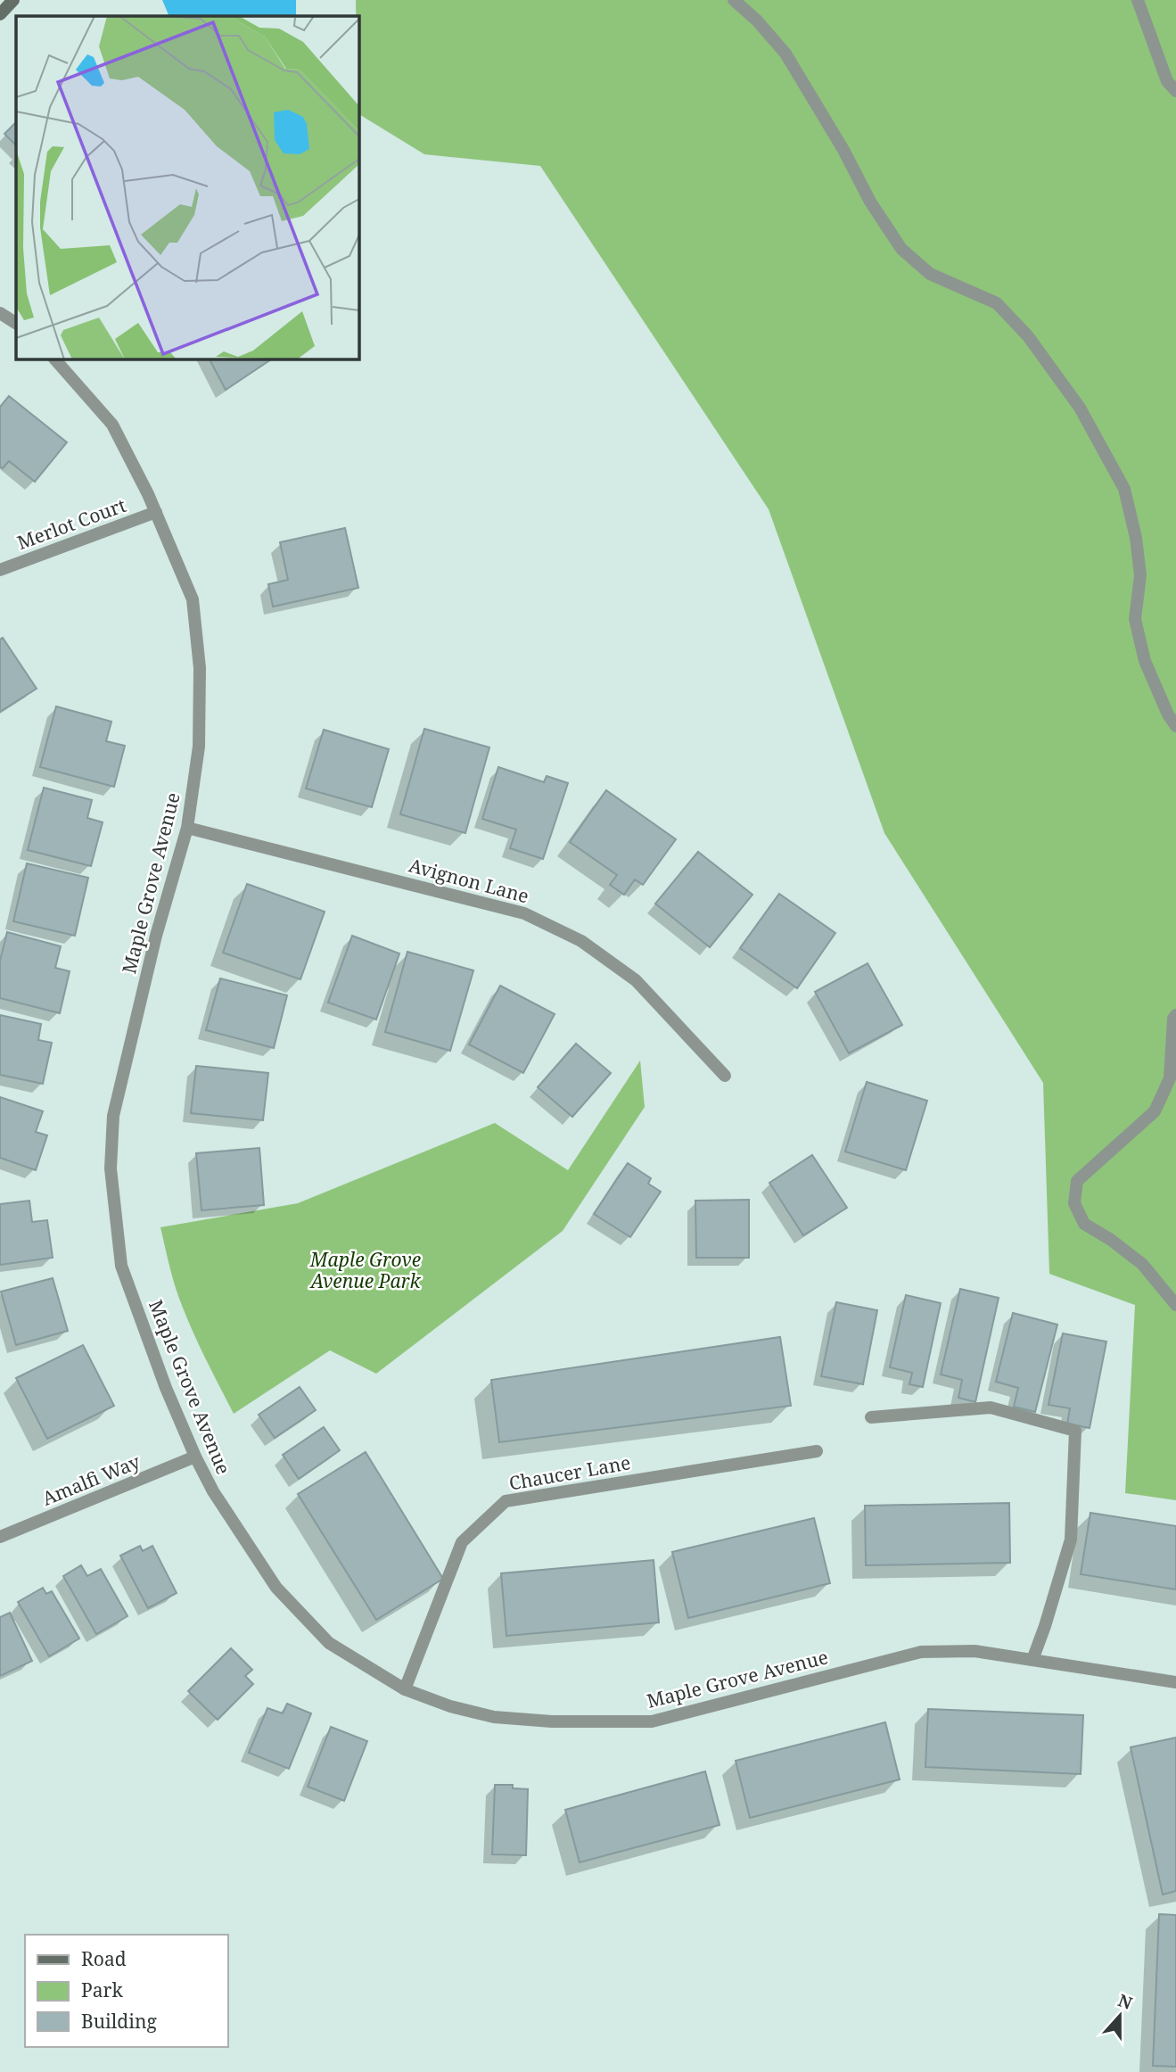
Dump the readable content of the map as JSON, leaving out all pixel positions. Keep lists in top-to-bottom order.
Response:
{
  "streets": {
    "street": [
      "Merlot Court",
      "Avignon Lane",
      "Maple Grove Avenue",
      "Chaucer Lane",
      "Amalfi Way"
    ]
  },
  "crossings": [
    ["Merlot Court", "Maple Grove Avenue"],
    ["Avignon Lane", "Maple Grove Avenue"],
    ["Maple Grove Avenue", "Chaucer Lane"],
    ["Maple Grove Avenue", "Amalfi Way"]
  ],
  "parks": ["Maple Grove Avenue Park"],
  "legend": ["Road", "Park", "Building"],
  "north": "top"
}
